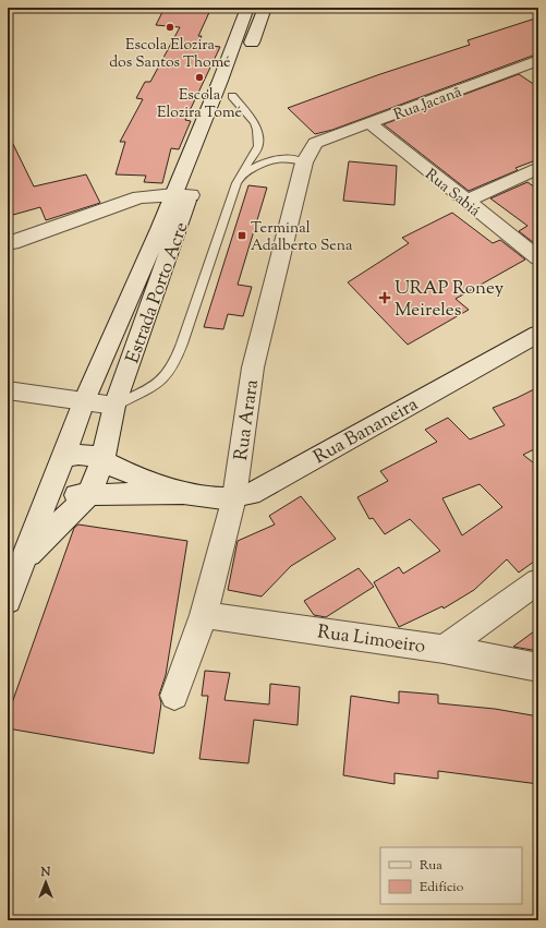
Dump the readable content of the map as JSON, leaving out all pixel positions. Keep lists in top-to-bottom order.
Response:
{
  "streets": {
    "street": [
      "Rua Jacanã",
      "Rua Sabiá",
      "Estrada Porto Acre",
      "Rua Arara",
      "Rua Bananeira",
      "Rua Limoeiro"
    ]
  },
  "crossings": [
    ["Rua Jacanã", "Rua Sabiá"],
    ["Rua Jacanã", "Rua Arara"],
    ["Estrada Porto Acre", "Rua Bananeira"],
    ["Rua Arara", "Rua Bananeira"],
    ["Rua Arara", "Rua Limoeiro"]
  ],
  "places": {
    "other": ["Escola Elozira dos Santos Thomé", "Escola Elozira Tomé"],
    "transit": ["Terminal Adalberto Sena"],
    "health": ["URAP Roney Meireles"]
  },
  "legend": ["Rua", "Edifício"],
  "north": "top"
}
